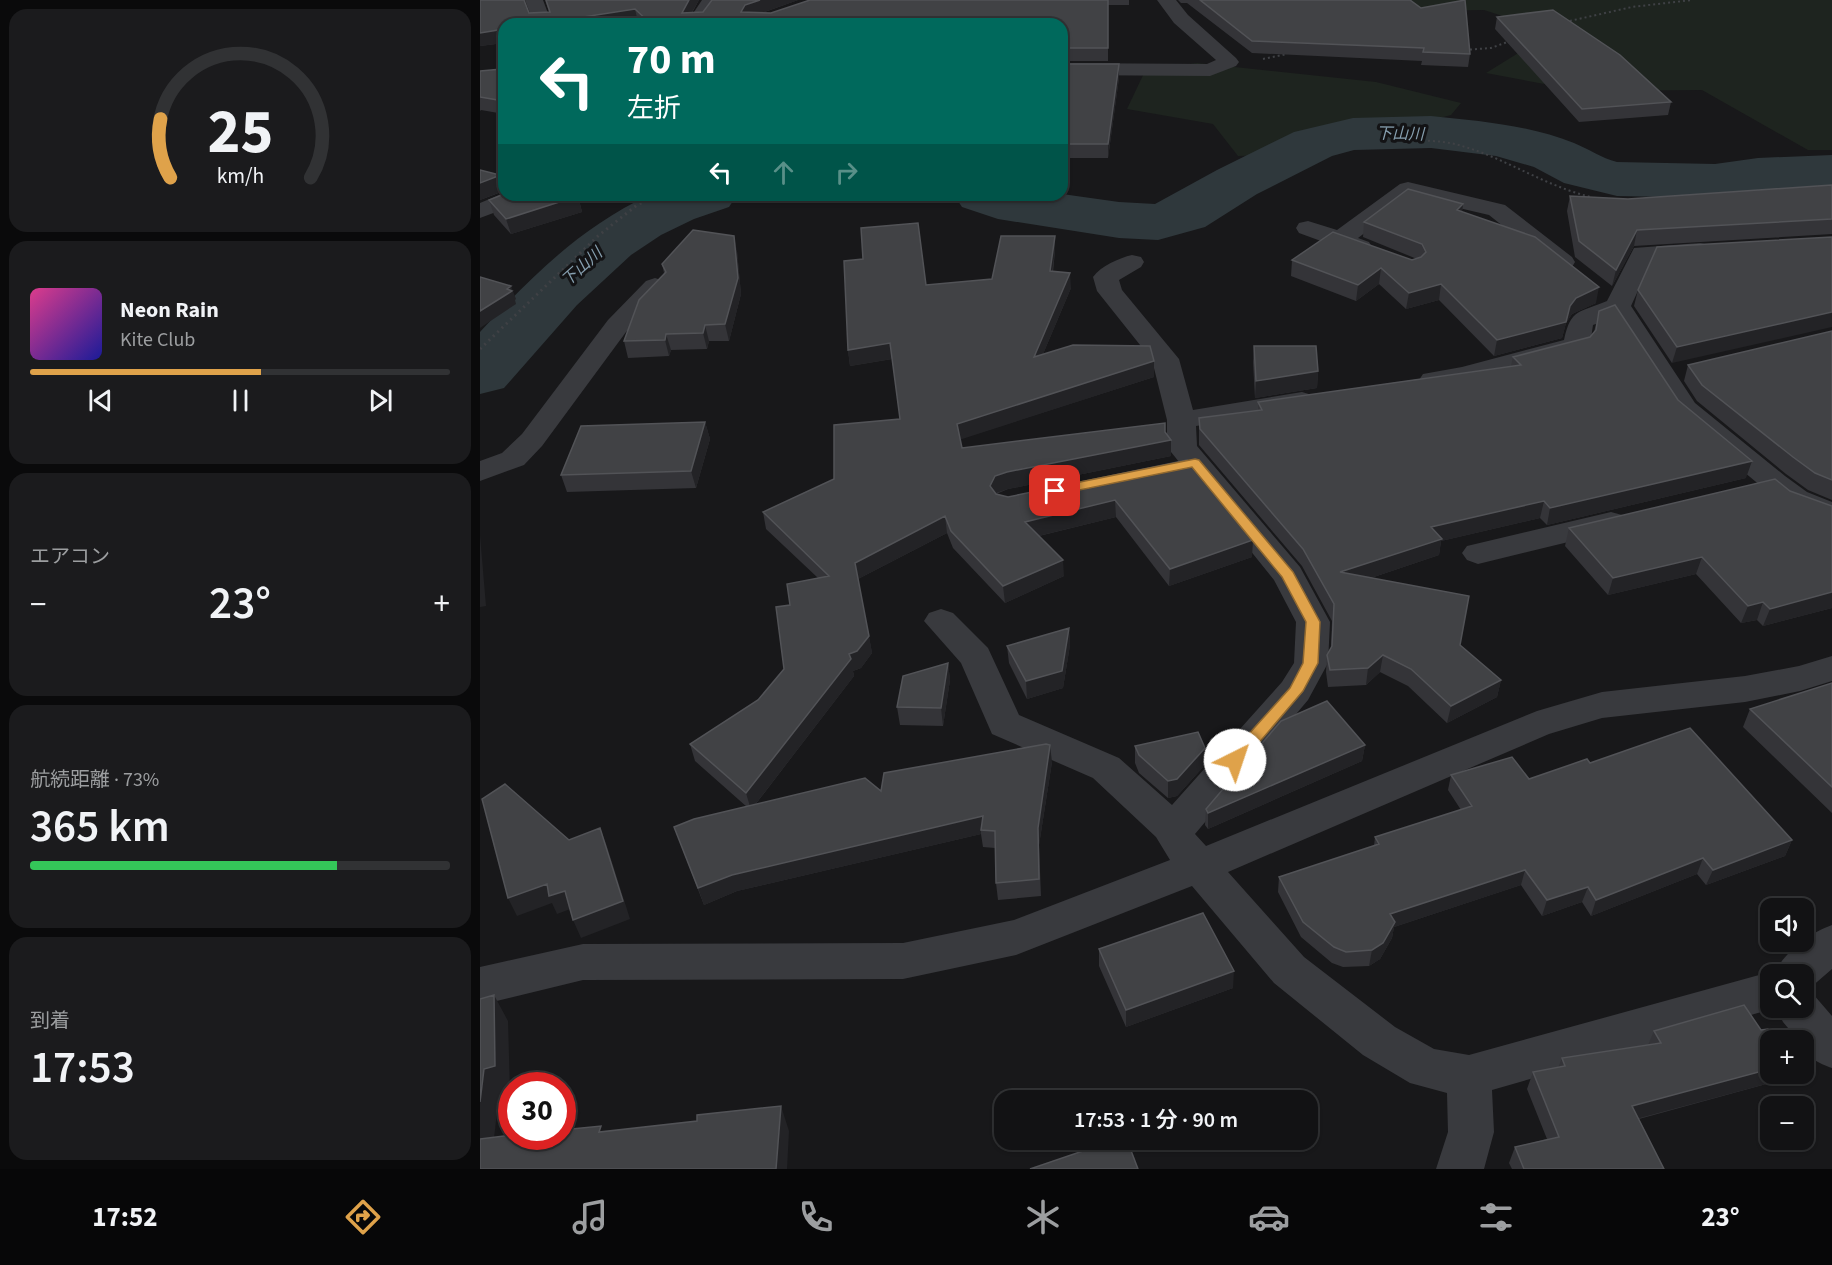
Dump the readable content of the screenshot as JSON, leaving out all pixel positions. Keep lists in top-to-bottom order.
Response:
{
  "water": ["下山川"],
  "page": {
    "turn": ["70 m", "左折"],
    "song": ["Neon Rain", "Kite Club"],
    "tile": [
      "エアコン",
      ["航続距離 · 73%", "365 km"],
      ["到着", "17:53"]
    ],
    "heat": ["−", "23°", "+"],
    "map_buttons": ["+", "−"],
    "limit": "30",
    "trip": "17:53 · 1 分 · 90 m",
    "tabs": ["17:52", "23°"],
    "gauge": ["25", "km/h"]
  }
}
